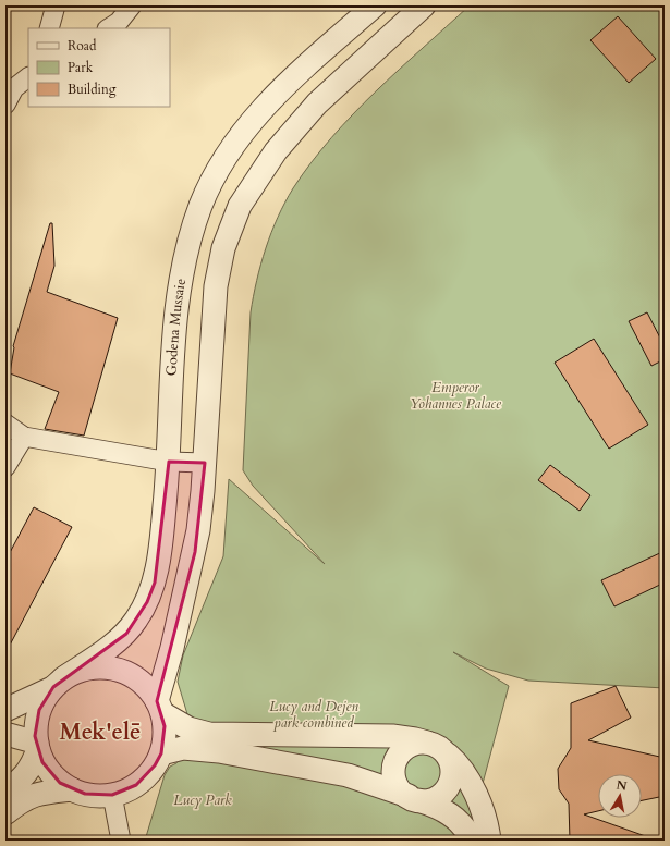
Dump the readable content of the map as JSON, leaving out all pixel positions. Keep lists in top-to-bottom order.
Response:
{
  "streets": {
    "street": ["Godena Mussaie"]
  },
  "districts": ["Mek'elē"],
  "parks": ["Emperor Yohannes Palace", "Lucy and Dejen park combined", "Lucy Park"],
  "legend": ["Road", "Park", "Building"],
  "north": "top"
}
